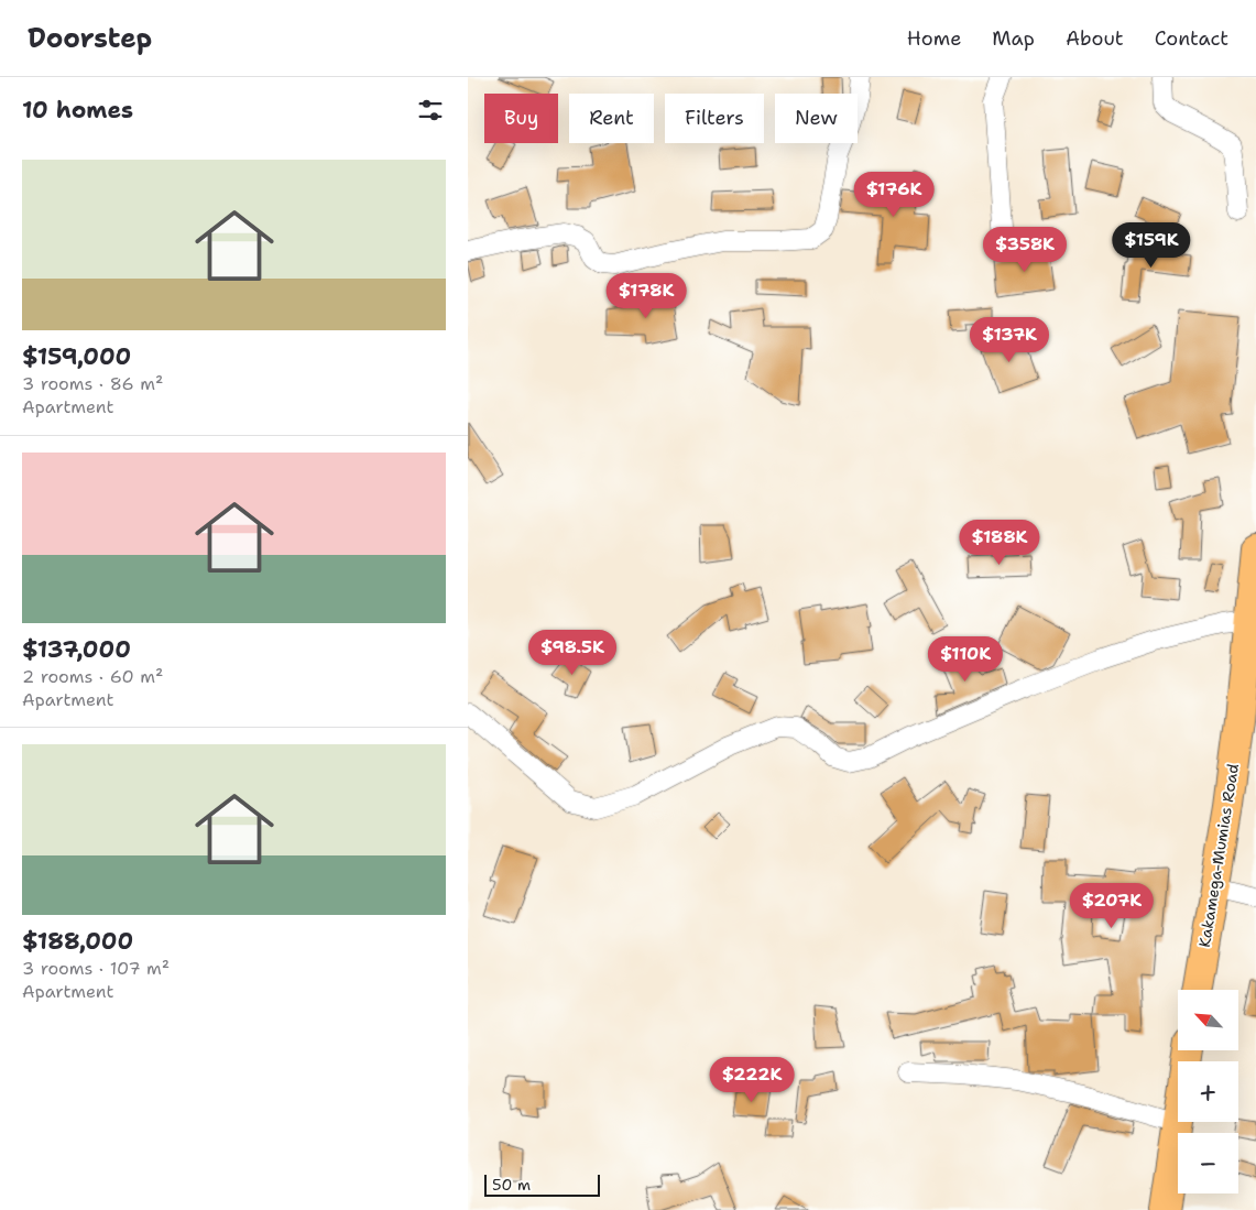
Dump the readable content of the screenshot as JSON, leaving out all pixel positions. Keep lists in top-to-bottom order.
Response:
{
  "streets": {
    "highway": ["Kakamega-Mumias Road"]
  },
  "scale_bar": "50 m",
  "north": "top left",
  "page": {
    "header": "Doorstep",
    "nav": [
      "Home",
      "Map",
      "About",
      "Contact"
    ],
    "heading": "10 homes",
    "chip": [
      "Buy",
      "Rent",
      "Filters",
      "New"
    ],
    "list": [
      {
        "name": "$159,000",
        "note": "3 rooms · 86 m² · Apartment"
      },
      {
        "name": "$137,000",
        "note": "2 rooms · 60 m² · Apartment"
      },
      {
        "name": "$188,000",
        "note": "3 rooms · 107 m² · Apartment"
      }
    ],
    "price": [
      "$176K",
      "$159K",
      "$358K",
      "$178K",
      "$137K",
      "$188K",
      "$98.5K",
      "$110K",
      "$207K",
      "$222K"
    ],
    "map_buttons": ["+", "−"],
    "scale": "50 m"
  }
}
